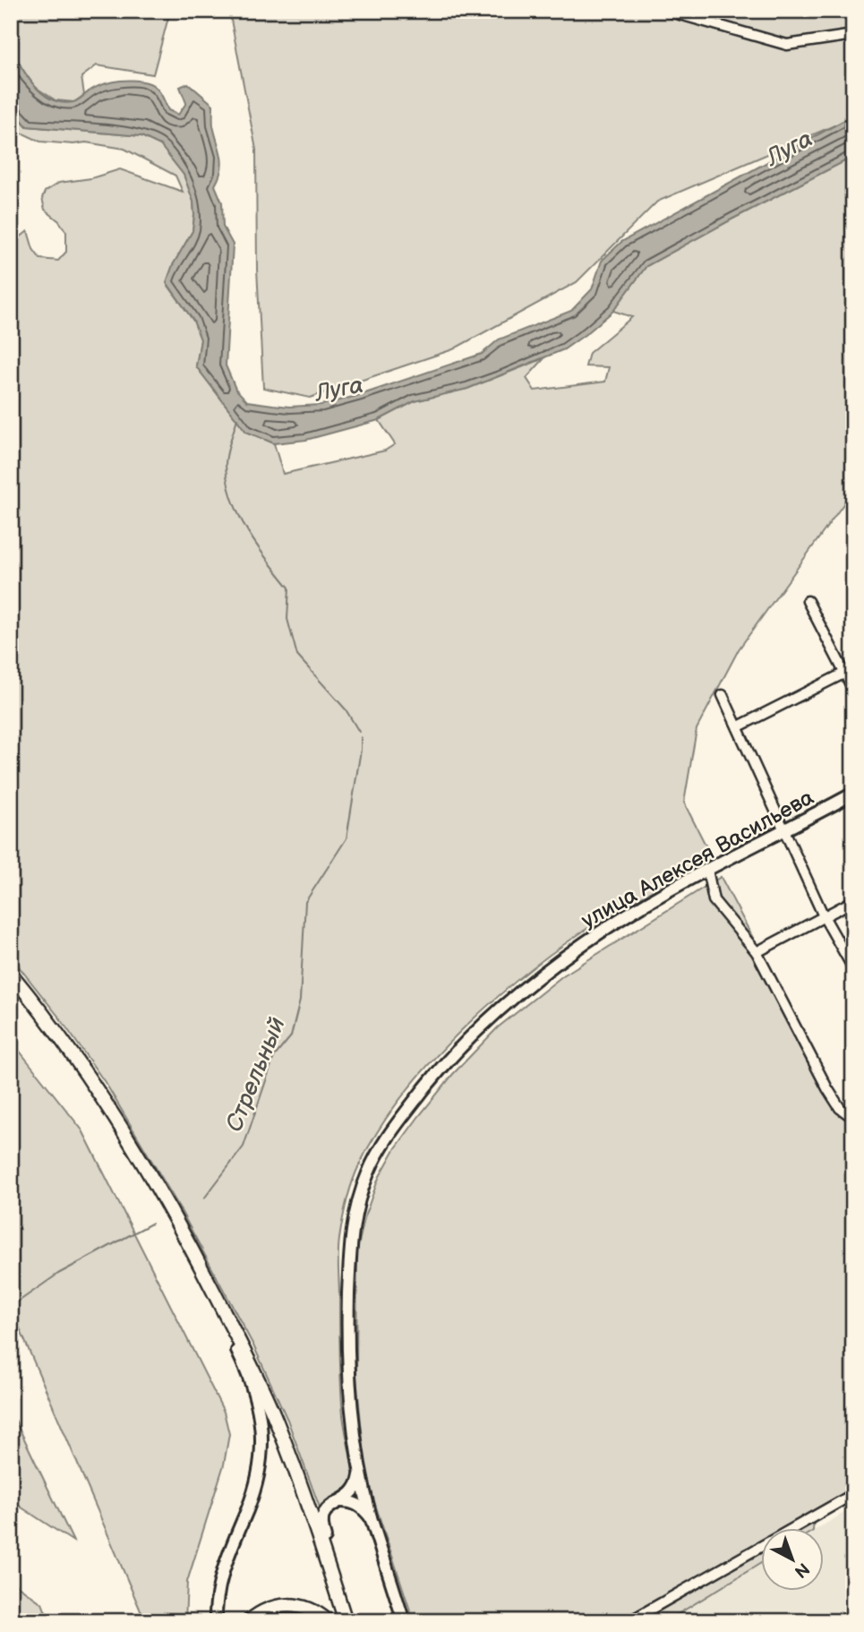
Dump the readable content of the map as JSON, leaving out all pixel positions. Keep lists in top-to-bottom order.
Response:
{
  "streets": {
    "main road": ["улица Алексея Васильева"]
  },
  "water": ["Луга", "Стрельный"],
  "north": "bottom right"
}
